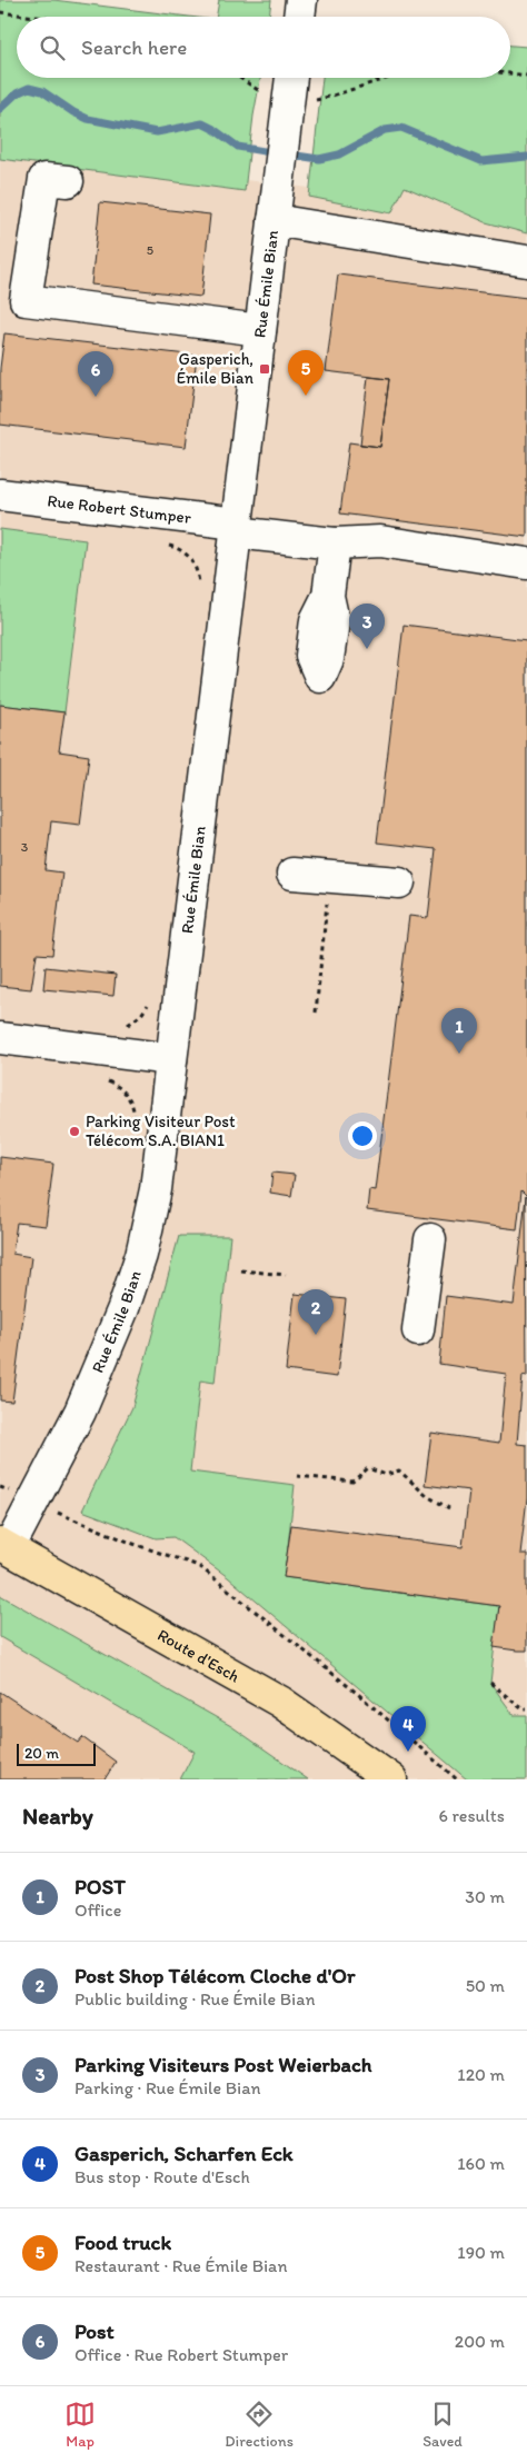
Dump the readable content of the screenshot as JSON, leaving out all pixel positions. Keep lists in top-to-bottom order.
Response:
{
  "streets": {
    "main road": ["Route d'Esch"],
    "street": ["Rue Émile Bian", "Rue Robert Stumper"]
  },
  "crossings": [
    ["Rue Émile Bian", "Rue Robert Stumper"],
    ["Rue Émile Bian", "Route d'Esch"]
  ],
  "places": {
    "transit": ["Gasperich, Émile Bian"],
    "other": ["Parking Visiteur Post Télécom S.A. BIAN1"]
  },
  "house_numbers": ["5", "3"],
  "scale_bar": "20 m",
  "page": {
    "search": "Search here",
    "pins": [
      "5",
      "6",
      "3",
      "1",
      "2",
      "4"
    ],
    "scale": "20 m",
    "heading": ["Nearby", "6 results"],
    "list": [
      {
        "mark": "1",
        "name": "POST",
        "note": "Office",
        "value": "30 m"
      },
      {
        "mark": "2",
        "name": "Post Shop Télécom Cloche d'Or",
        "note": "Public building · Rue Émile Bian",
        "value": "50 m"
      },
      {
        "mark": "3",
        "name": "Parking Visiteurs Post Weierbach",
        "note": "Parking · Rue Émile Bian",
        "value": "120 m"
      },
      {
        "mark": "4",
        "name": "Gasperich, Scharfen Eck",
        "note": "Bus stop · Route d'Esch",
        "value": "160 m"
      },
      {
        "mark": "5",
        "name": "Food truck",
        "note": "Restaurant · Rue Émile Bian",
        "value": "190 m"
      },
      {
        "mark": "6",
        "name": "Post",
        "note": "Office · Rue Robert Stumper",
        "value": "200 m"
      }
    ],
    "nav": ["Map", "Directions", "Saved"]
  }
}
